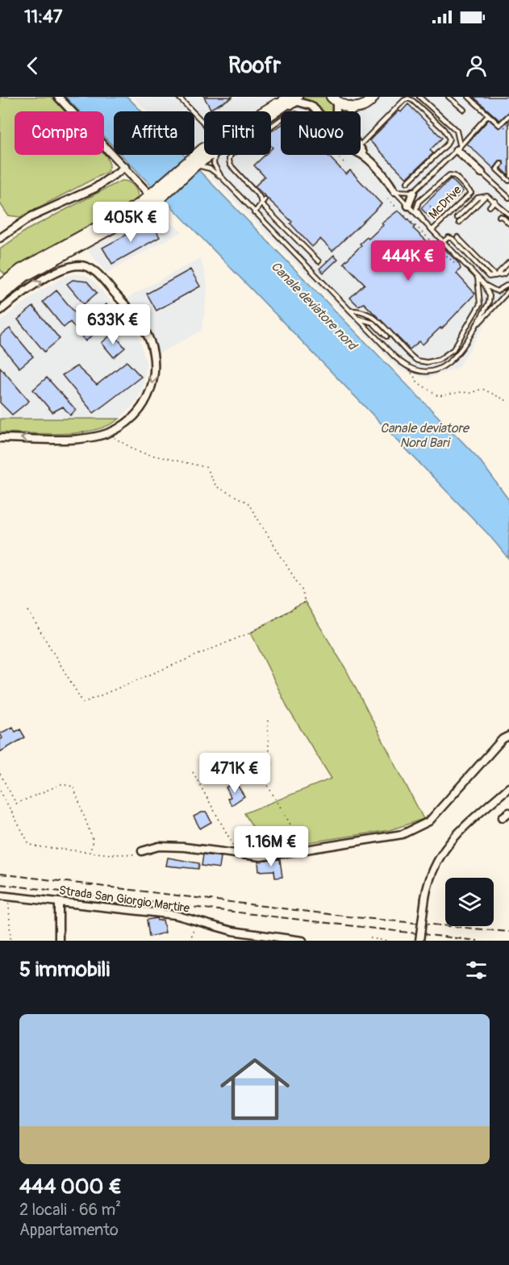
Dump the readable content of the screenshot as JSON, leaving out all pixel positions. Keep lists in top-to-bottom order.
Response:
{
  "streets": {
    "street": ["Strada San Giorgio Martire"],
    "lane": ["McDrive"]
  },
  "water": ["Canale deviatore nord", "Canale deviatore Nord Bari"],
  "page": {
    "status": "11:47",
    "header": "Roofr",
    "chip": [
      "Compra",
      "Affitta",
      "Filtri",
      "Nuovo"
    ],
    "price": [
      "405K €",
      "444K €",
      "633K €",
      "471K €",
      "1.16M €"
    ],
    "heading": "5 immobili",
    "list": [
      {
        "name": "444 000 €",
        "note": "2 locali · 66 m² · Appartamento"
      }
    ]
  }
}
